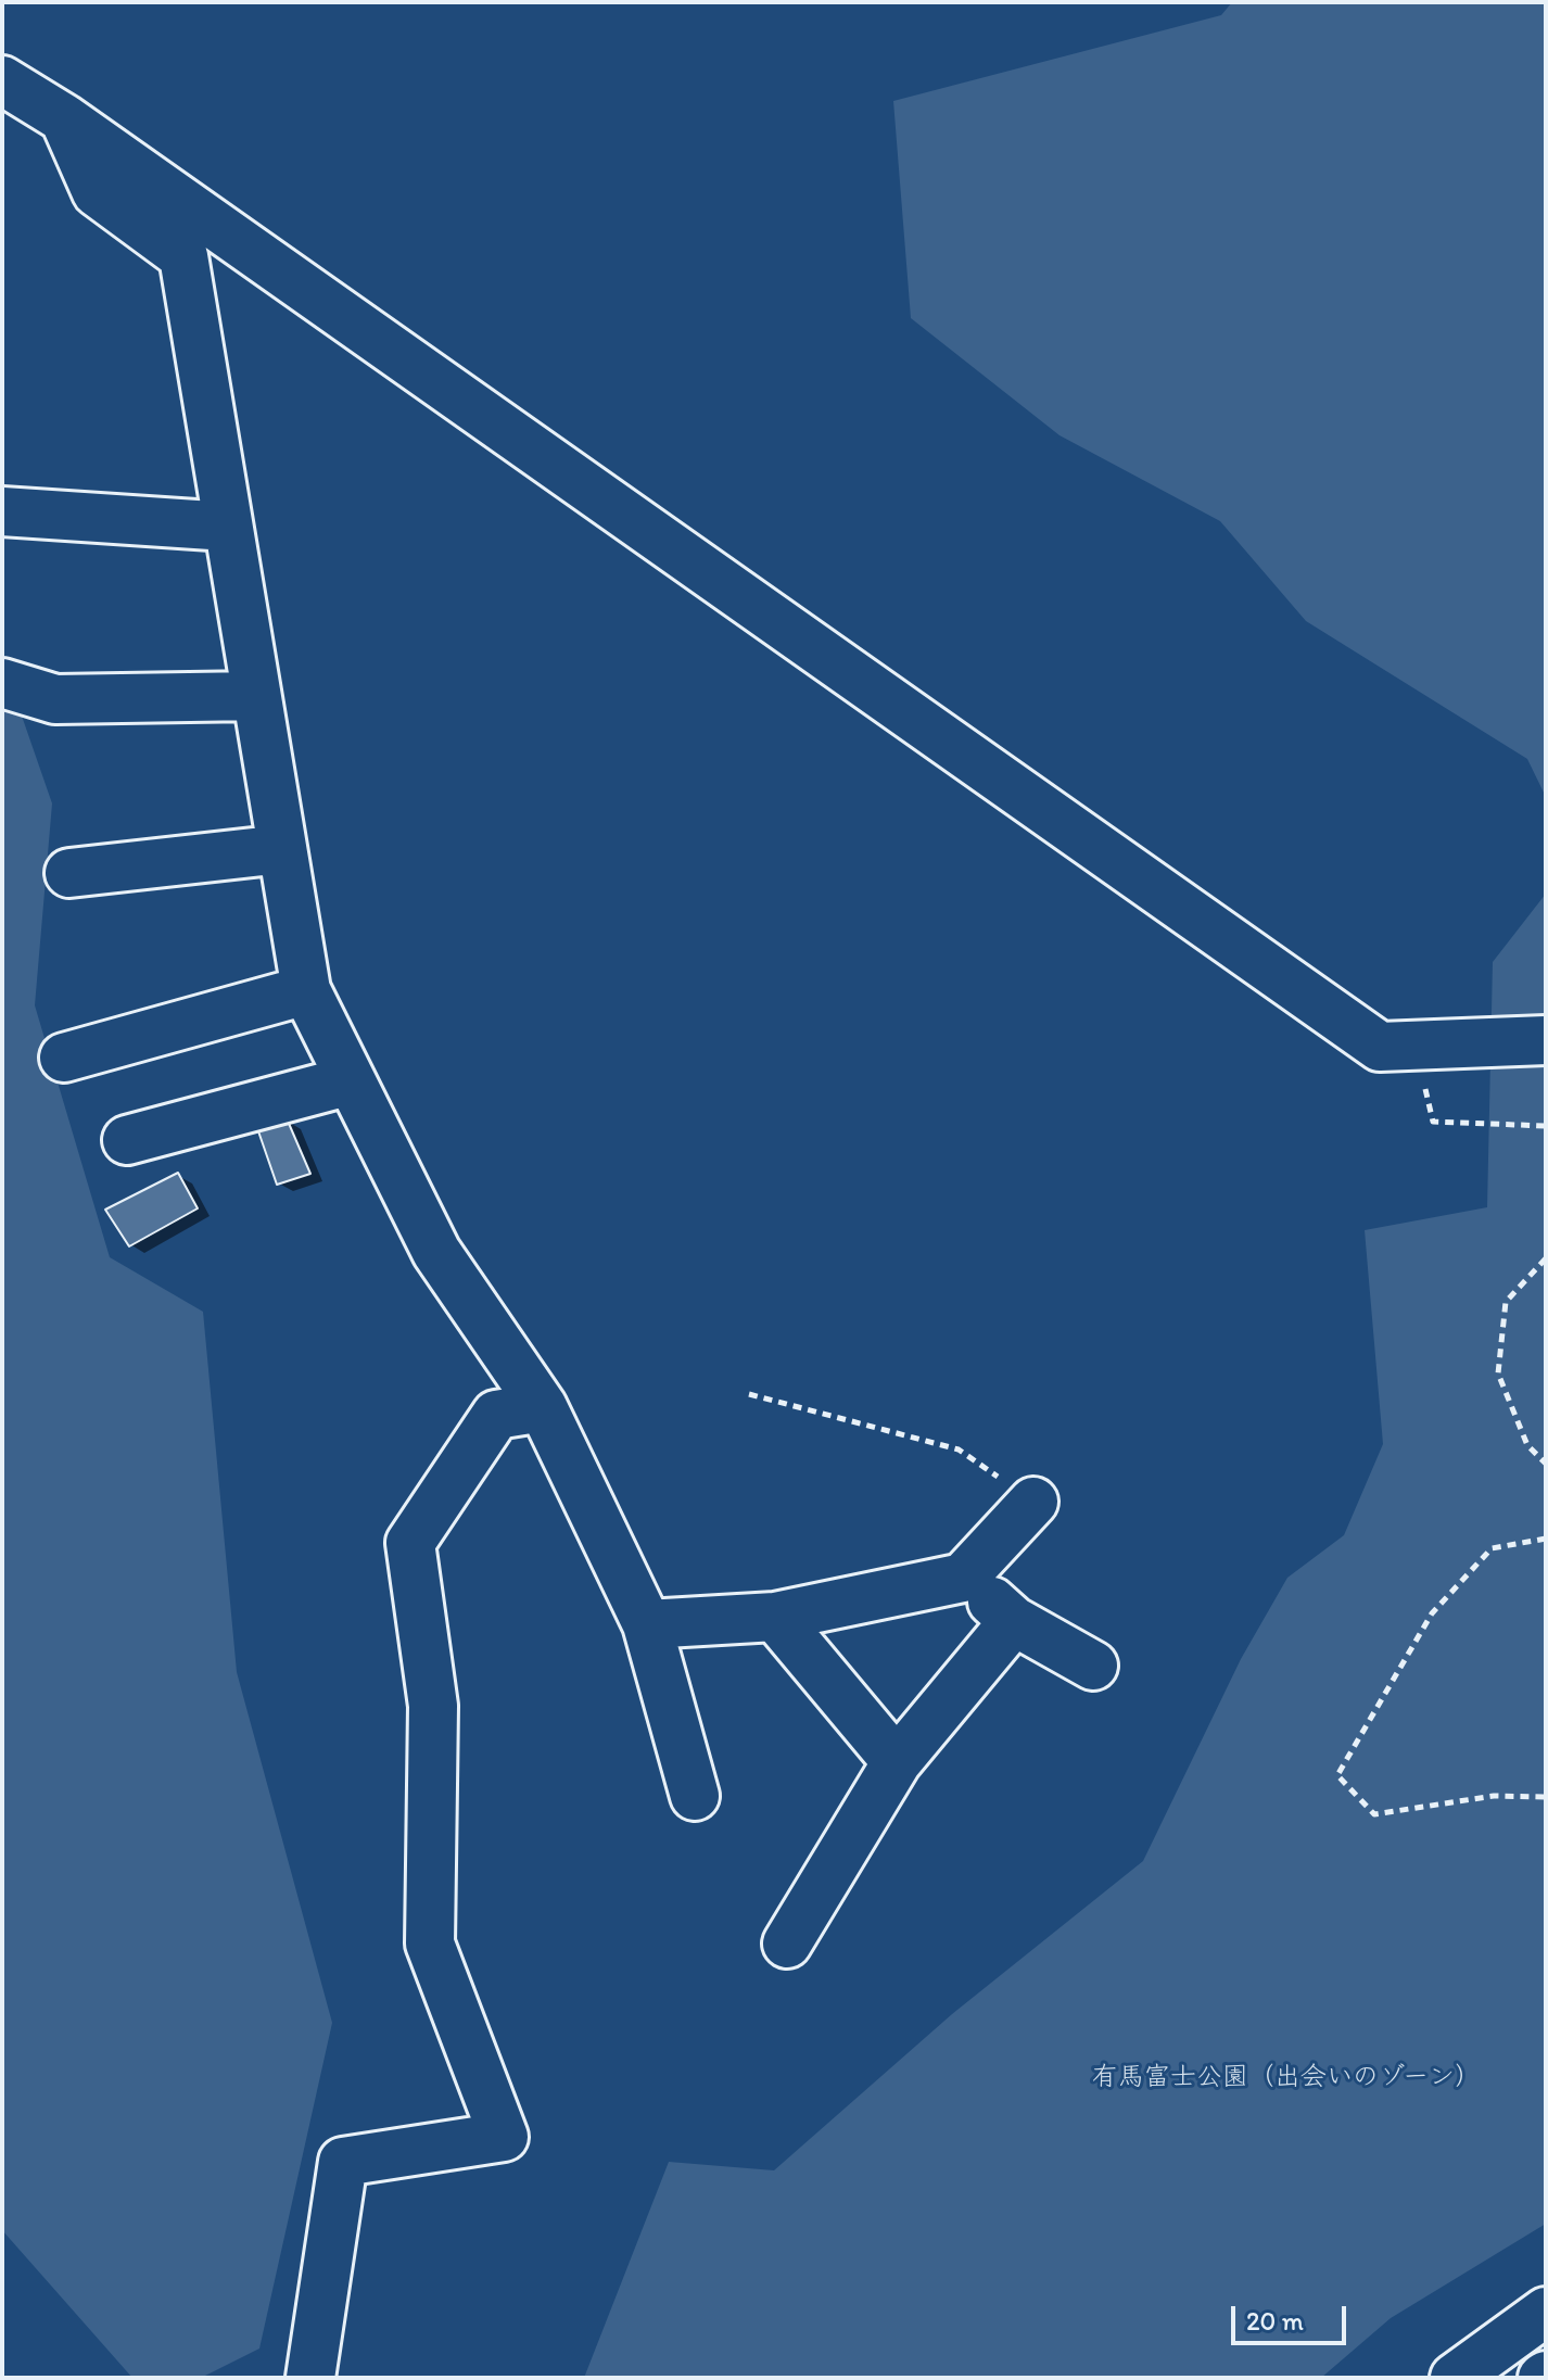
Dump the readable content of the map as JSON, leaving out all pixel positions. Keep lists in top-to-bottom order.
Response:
{
  "parks": ["有馬富士公園（出会いのゾーン）"],
  "scale_bar": "20 m"
}
